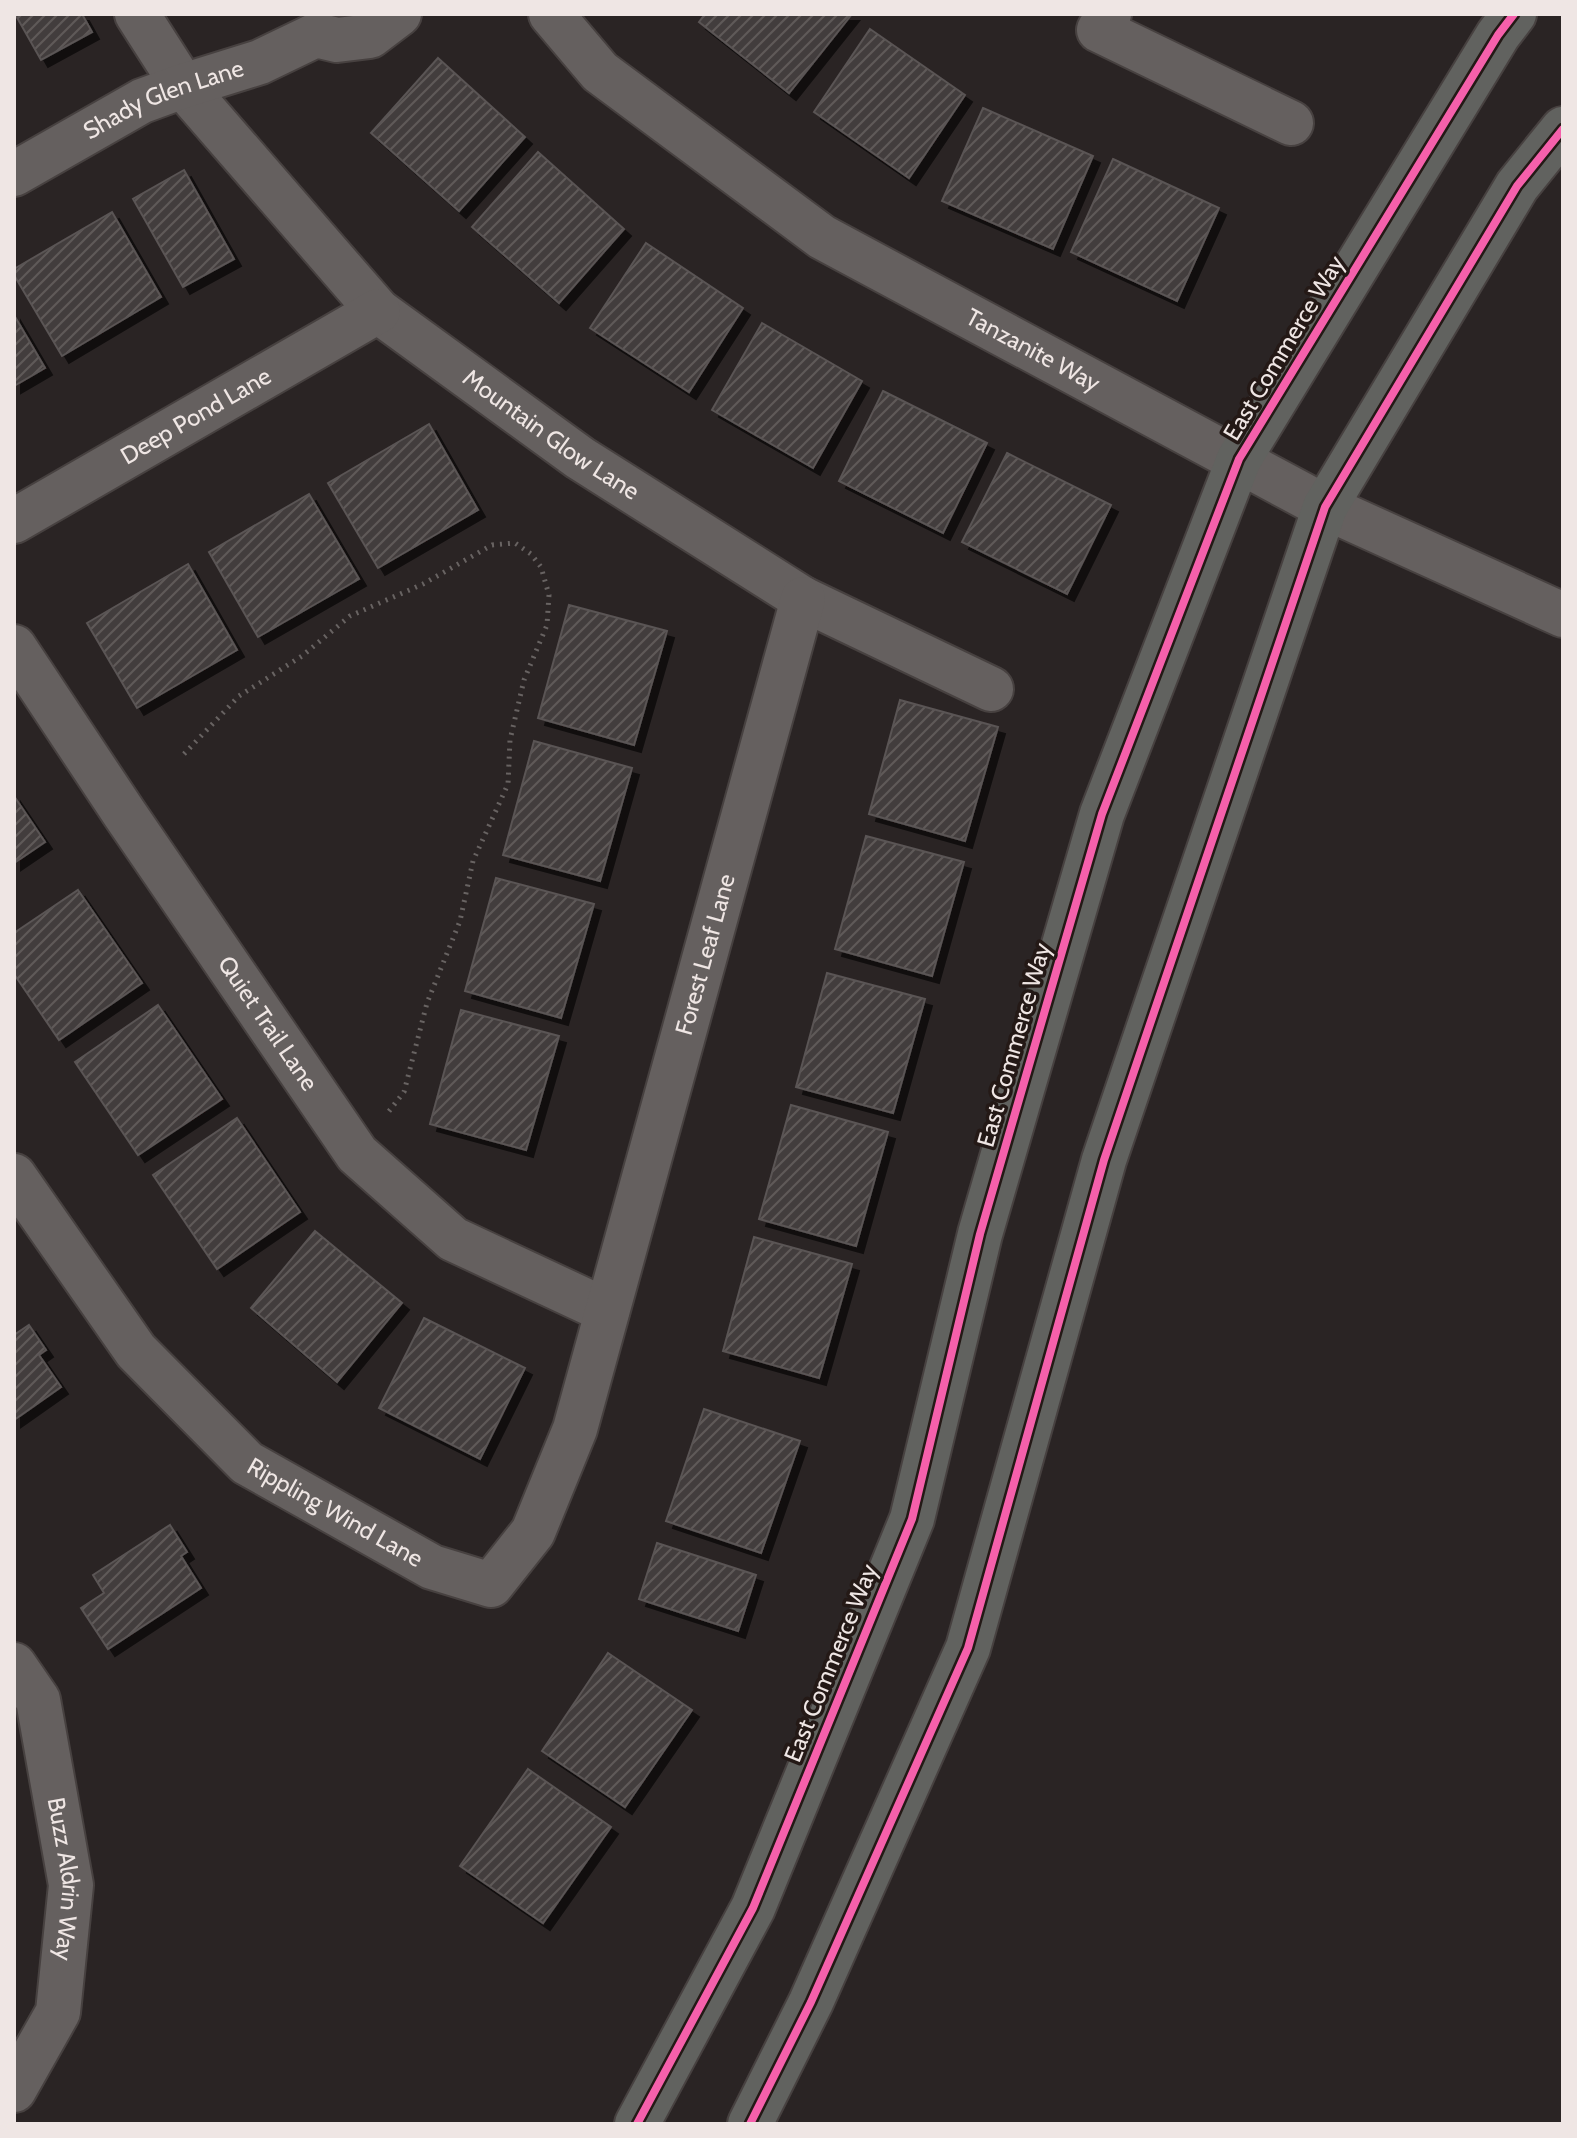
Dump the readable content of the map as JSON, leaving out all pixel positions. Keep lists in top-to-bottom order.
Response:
{
  "streets": {
    "main road": ["East Commerce Way"],
    "street": [
      "Shady Glen Lane",
      "Tanzanite Way",
      "Deep Pond Lane",
      "Mountain Glow Lane",
      "Forest Leaf Lane",
      "Quiet Trail Lane",
      "Rippling Wind Lane",
      "Buzz Aldrin Way"
    ]
  },
  "crossings": [
    ["Shady Glen Lane", "Mountain Glow Lane"],
    ["East Commerce Way", "Tanzanite Way"],
    ["Deep Pond Lane", "Mountain Glow Lane"],
    ["Mountain Glow Lane", "Forest Leaf Lane"],
    ["Forest Leaf Lane", "Quiet Trail Lane"],
    ["Forest Leaf Lane", "Rippling Wind Lane"],
    ["Quiet Trail Lane", "Rippling Wind Lane"]
  ]
}
